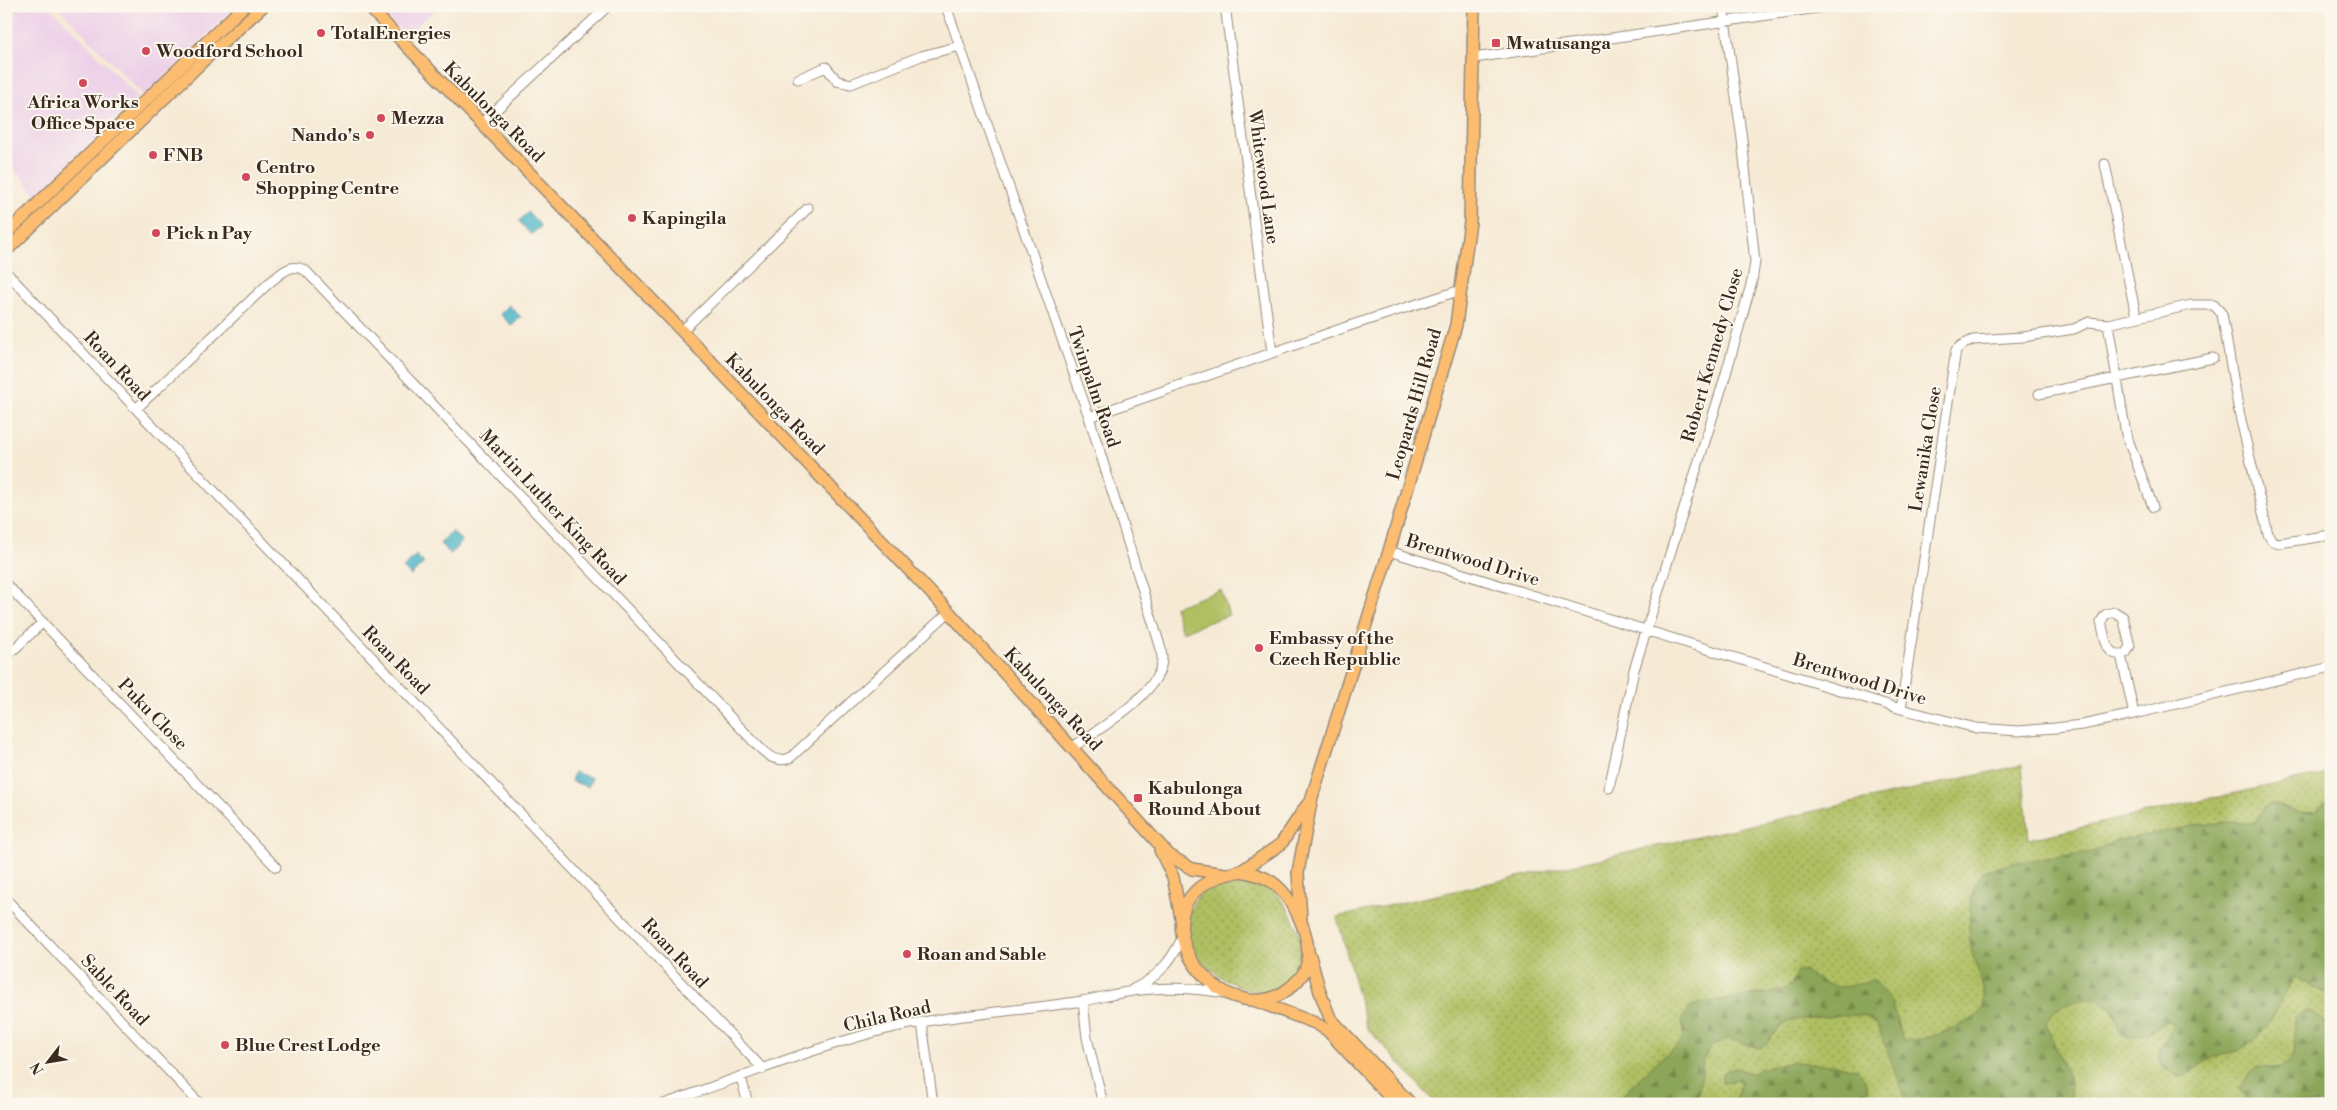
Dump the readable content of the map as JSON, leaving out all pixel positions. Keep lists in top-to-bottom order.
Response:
{
  "streets": {
    "main road": ["Kabulonga Road", "Leopards Hill Road"],
    "street": [
      "Whitewood Lane",
      "Robert Kennedy Close",
      "Roan Road",
      "Twinpalm Road",
      "Lewanika Close",
      "Martin Luther King Road",
      "Brentwood Drive",
      "Puku Close",
      "Sable Road",
      "Chila Road"
    ]
  },
  "crossings": [
    ["Kabulonga Road", "Twinpalm Road"],
    ["Kabulonga Road", "Leopards Hill Road"],
    ["Kabulonga Road", "Martin Luther King Road"],
    ["Kabulonga Road", "Chila Road"],
    ["Robert Kennedy Close", "Brentwood Drive"],
    ["Roan Road", "Martin Luther King Road"],
    ["Roan Road", "Chila Road"],
    ["Leopards Hill Road", "Brentwood Drive"],
    ["Leopards Hill Road", "Chila Road"],
    ["Lewanika Close", "Brentwood Drive"]
  ],
  "places": {
    "other": [
      "TotalEnergies",
      "Woodford School",
      "Africa Works Office Space",
      "Mezza",
      "Nando's",
      "FNB",
      "Centro Shopping Centre",
      "Kapingila",
      "Pick n Pay",
      "Embassy of the Czech Republic",
      "Roan and Sable",
      "Blue Crest Lodge"
    ],
    "transit": ["Mwatusanga", "Kabulonga Round About"]
  },
  "north": "bottom left"
}
